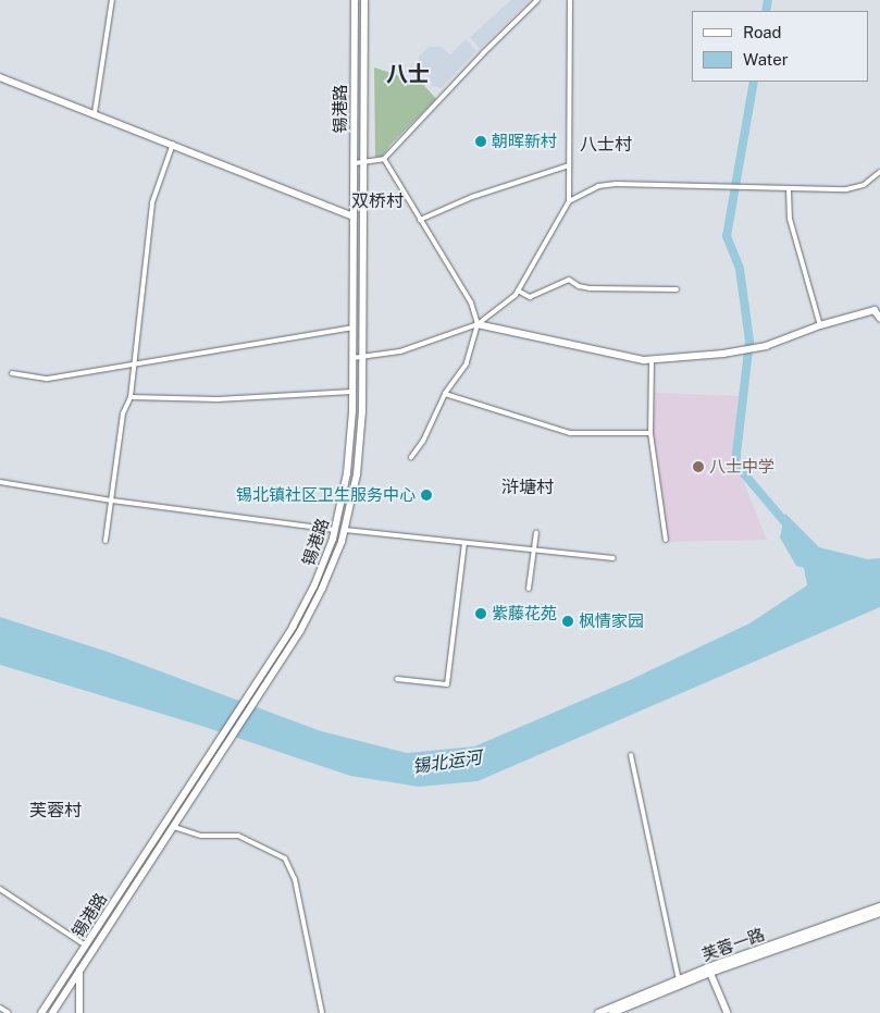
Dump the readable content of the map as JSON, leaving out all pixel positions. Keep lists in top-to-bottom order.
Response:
{
  "streets": {
    "main road": ["锡港路"],
    "street": ["芙蓉一路"]
  },
  "districts": [
    "八士",
    "八士村",
    "双桥村",
    "浒塘村",
    "芙蓉村"
  ],
  "water": ["锡北运河"],
  "places": [
    "朝晖新村",
    "八士中学",
    "锡北镇社区卫生服务中心",
    "紫藤花苑",
    "枫情家园"
  ],
  "legend": ["Road", "Water"]
}
